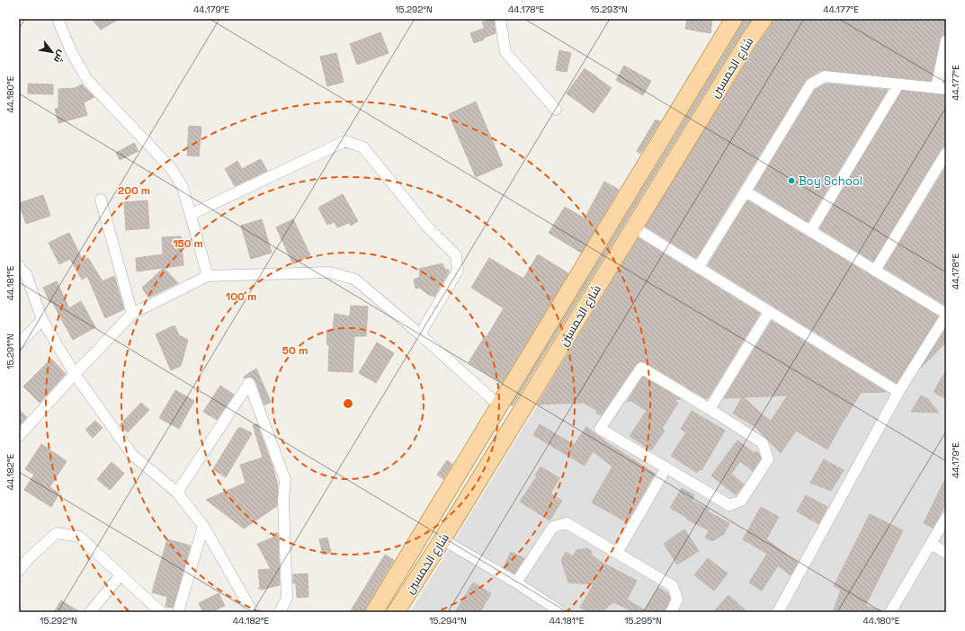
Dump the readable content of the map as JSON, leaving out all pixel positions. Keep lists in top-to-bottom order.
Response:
{
  "streets": {
    "main road": ["شارع الخمسين"]
  },
  "places": ["Boy School"],
  "north": "bottom right",
  "coordinates": [
    "44.179°E",
    "15.292°N",
    "44.178°E",
    "15.293°N",
    "44.177°E",
    "44.180°E",
    "44.181°E",
    "15.291°N",
    "44.182°E",
    "15.294°N",
    "15.295°N"
  ],
  "rings": [
    "200 m",
    "150 m",
    "100 m",
    "50 m"
  ]
}
